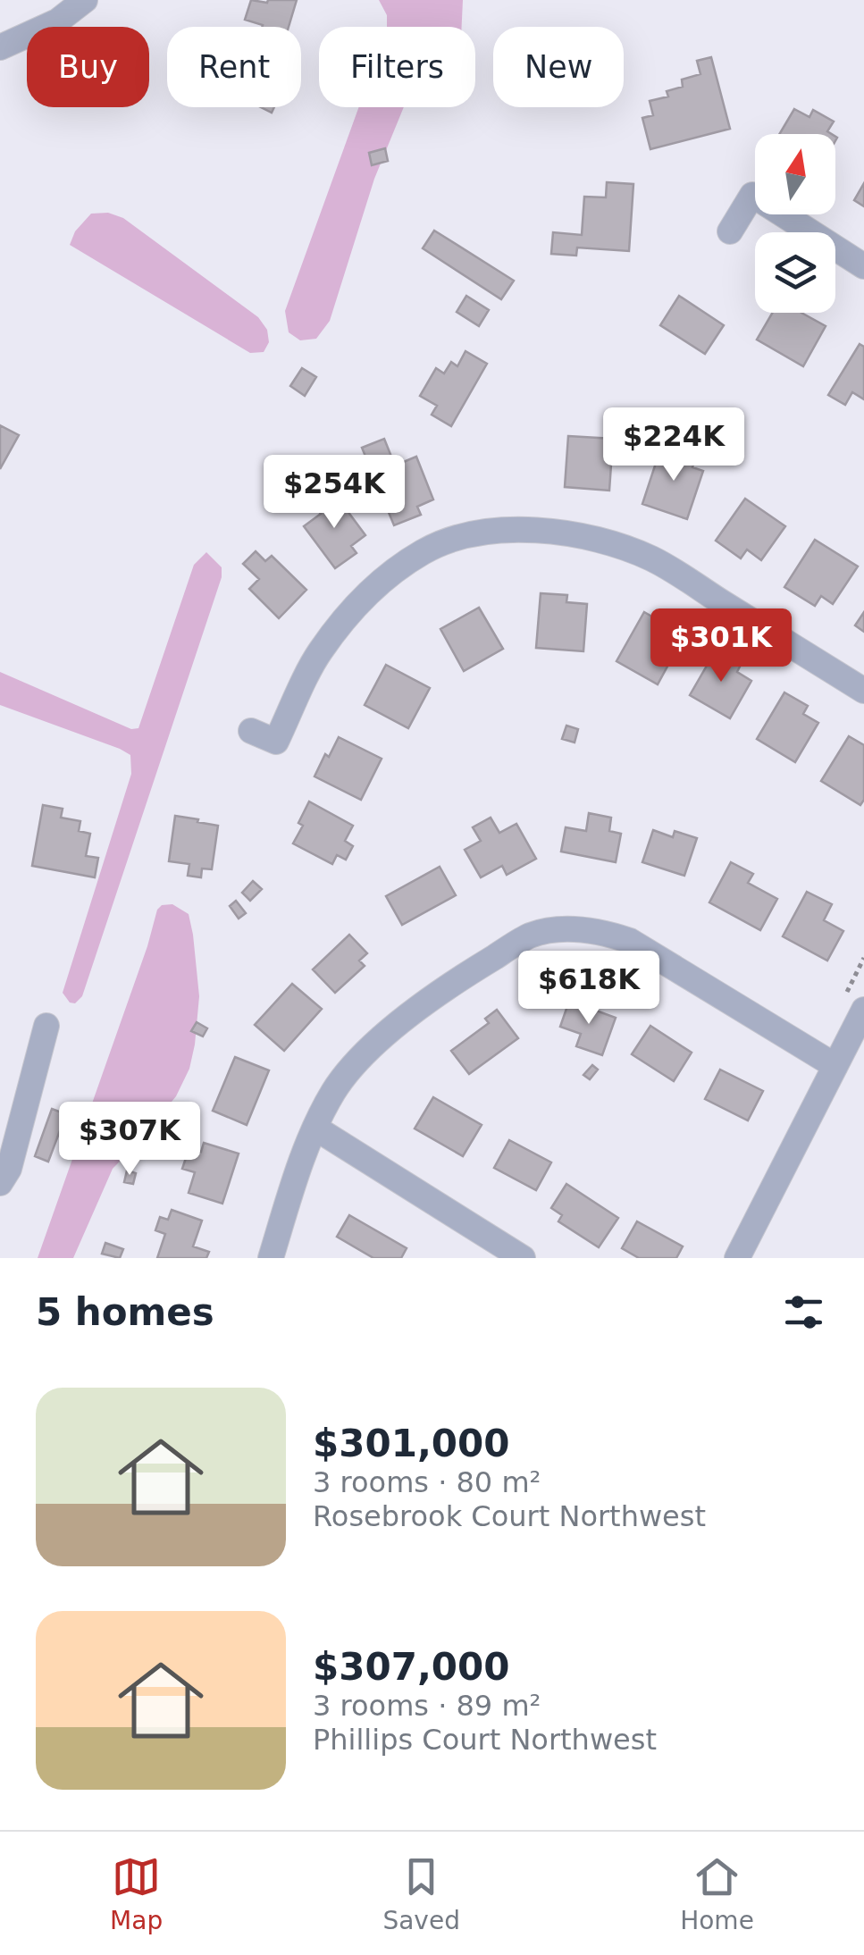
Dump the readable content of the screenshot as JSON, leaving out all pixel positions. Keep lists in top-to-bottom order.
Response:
{
  "north": "top",
  "page": {
    "chip": [
      "Buy",
      "Rent",
      "Filters",
      "New"
    ],
    "price": [
      "$224K",
      "$254K",
      "$301K",
      "$618K",
      "$307K"
    ],
    "heading": "5 homes",
    "list": [
      {
        "name": "$301,000",
        "note": "3 rooms · 80 m² · Rosebrook Court Northwest"
      },
      {
        "name": "$307,000",
        "note": "3 rooms · 89 m² · Phillips Court Northwest"
      }
    ],
    "tabs": ["Map", "Saved", "Home"]
  }
}
